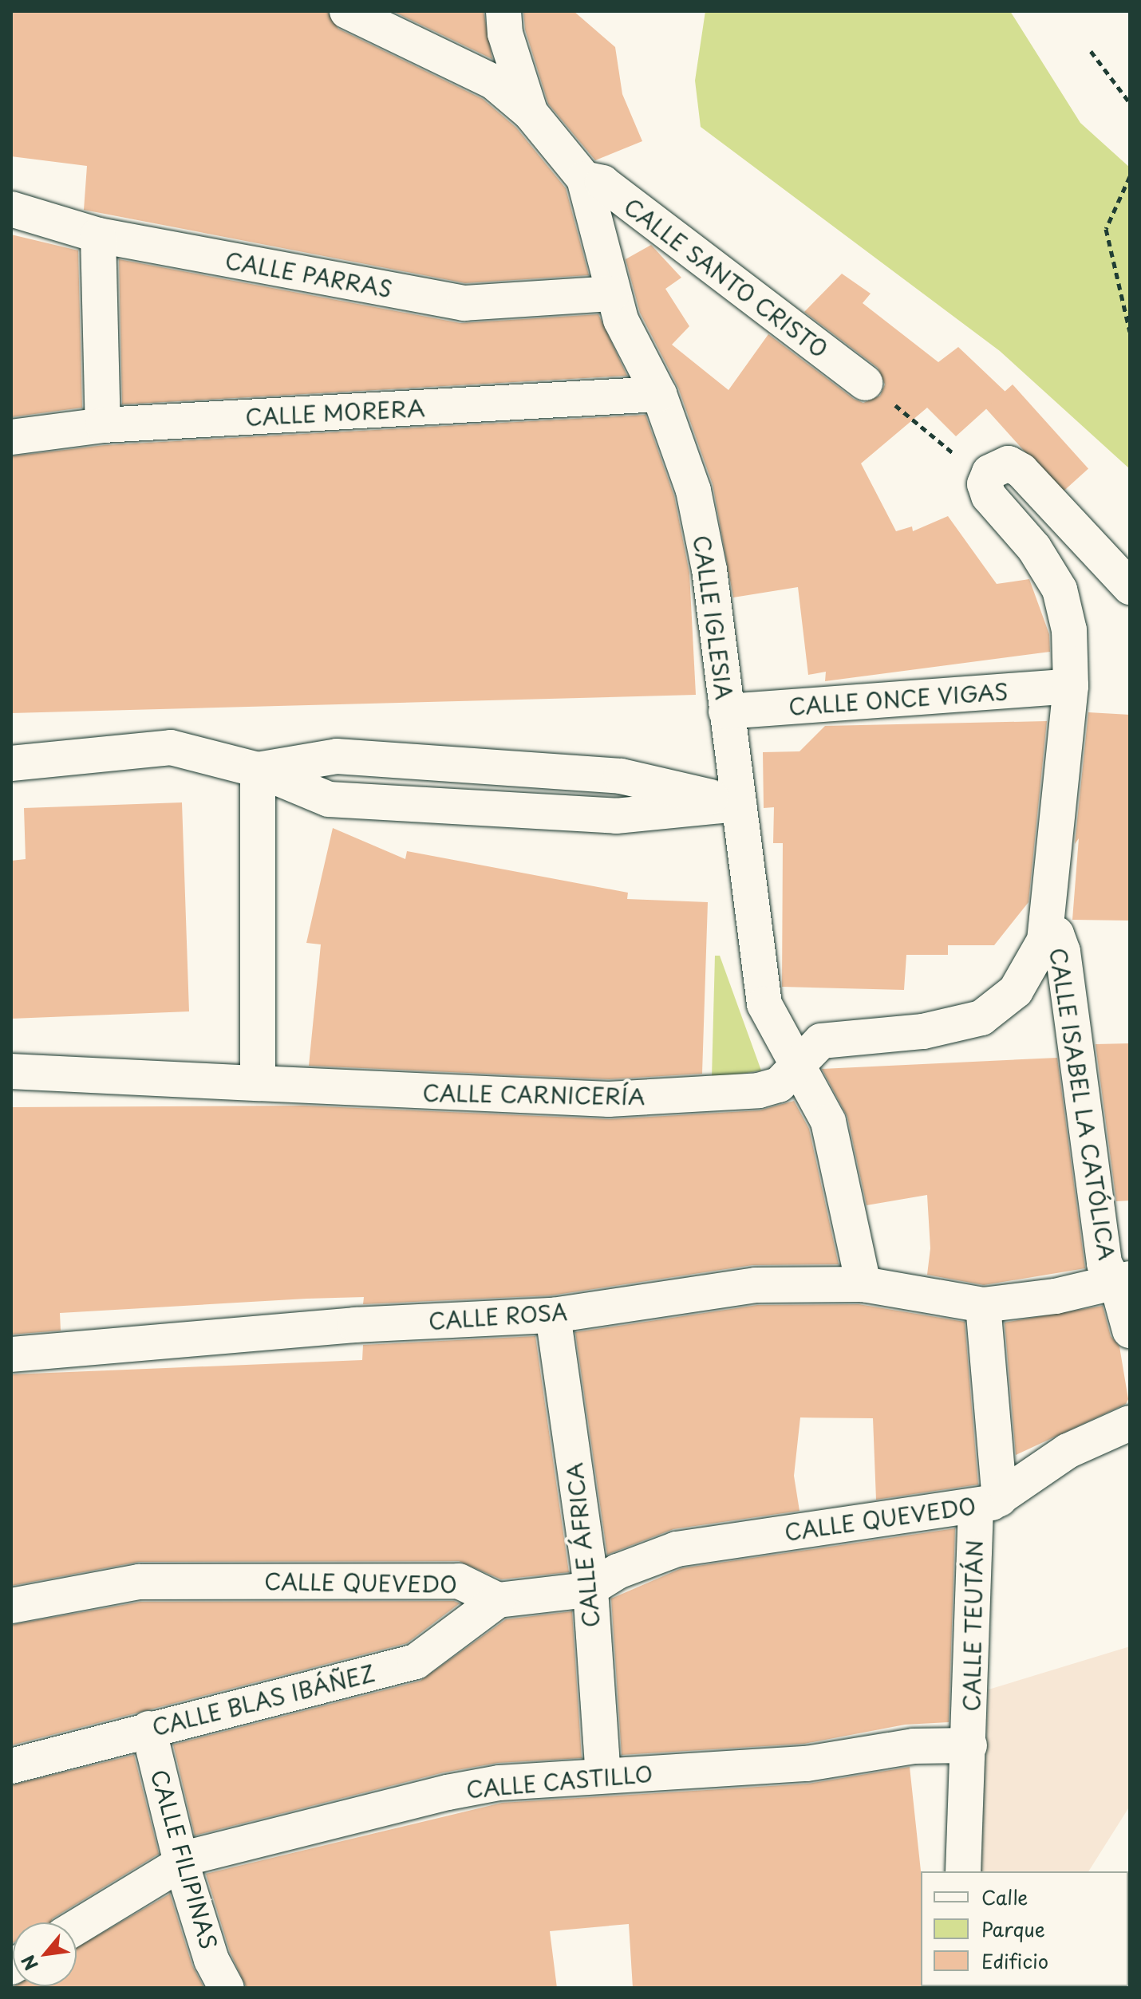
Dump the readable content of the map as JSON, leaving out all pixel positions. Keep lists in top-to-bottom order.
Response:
{
  "streets": {
    "street": [
      "CALLE PARRAS",
      "CALLE SANTO CRISTO",
      "CALLE MORERA",
      "CALLE IGLESIA",
      "CALLE ONCE VIGAS",
      "CALLE CARNICERÍA",
      "CALLE ISABEL LA CATÓLICA",
      "CALLE ROSA",
      "CALLE QUEVEDO",
      "CALLE ÁFRICA",
      "CALLE TEUTÁN",
      "CALLE BLAS IBÁÑEZ",
      "CALLE CASTILLO",
      "CALLE FILIPINAS"
    ]
  },
  "crossings": [
    ["CALLE PARRAS", "CALLE IGLESIA"],
    ["CALLE SANTO CRISTO", "CALLE IGLESIA"],
    ["CALLE MORERA", "CALLE IGLESIA"],
    ["CALLE IGLESIA", "CALLE ONCE VIGAS"],
    ["CALLE IGLESIA", "CALLE CARNICERÍA"],
    ["CALLE IGLESIA", "CALLE ROSA"],
    ["CALLE ONCE VIGAS", "CALLE ISABEL LA CATÓLICA"],
    ["CALLE CARNICERÍA", "CALLE ISABEL LA CATÓLICA"],
    ["CALLE ISABEL LA CATÓLICA", "CALLE ROSA"],
    ["CALLE ROSA", "CALLE ÁFRICA"],
    ["CALLE ROSA", "CALLE TEUTÁN"],
    ["CALLE QUEVEDO", "CALLE ÁFRICA"],
    ["CALLE QUEVEDO", "CALLE TEUTÁN"],
    ["CALLE QUEVEDO", "CALLE BLAS IBÁÑEZ"],
    ["CALLE ÁFRICA", "CALLE CASTILLO"],
    ["CALLE TEUTÁN", "CALLE CASTILLO"],
    ["CALLE BLAS IBÁÑEZ", "CALLE FILIPINAS"],
    ["CALLE CASTILLO", "CALLE FILIPINAS"]
  ],
  "legend": ["Calle", "Parque", "Edificio"],
  "north": "bottom left"
}
